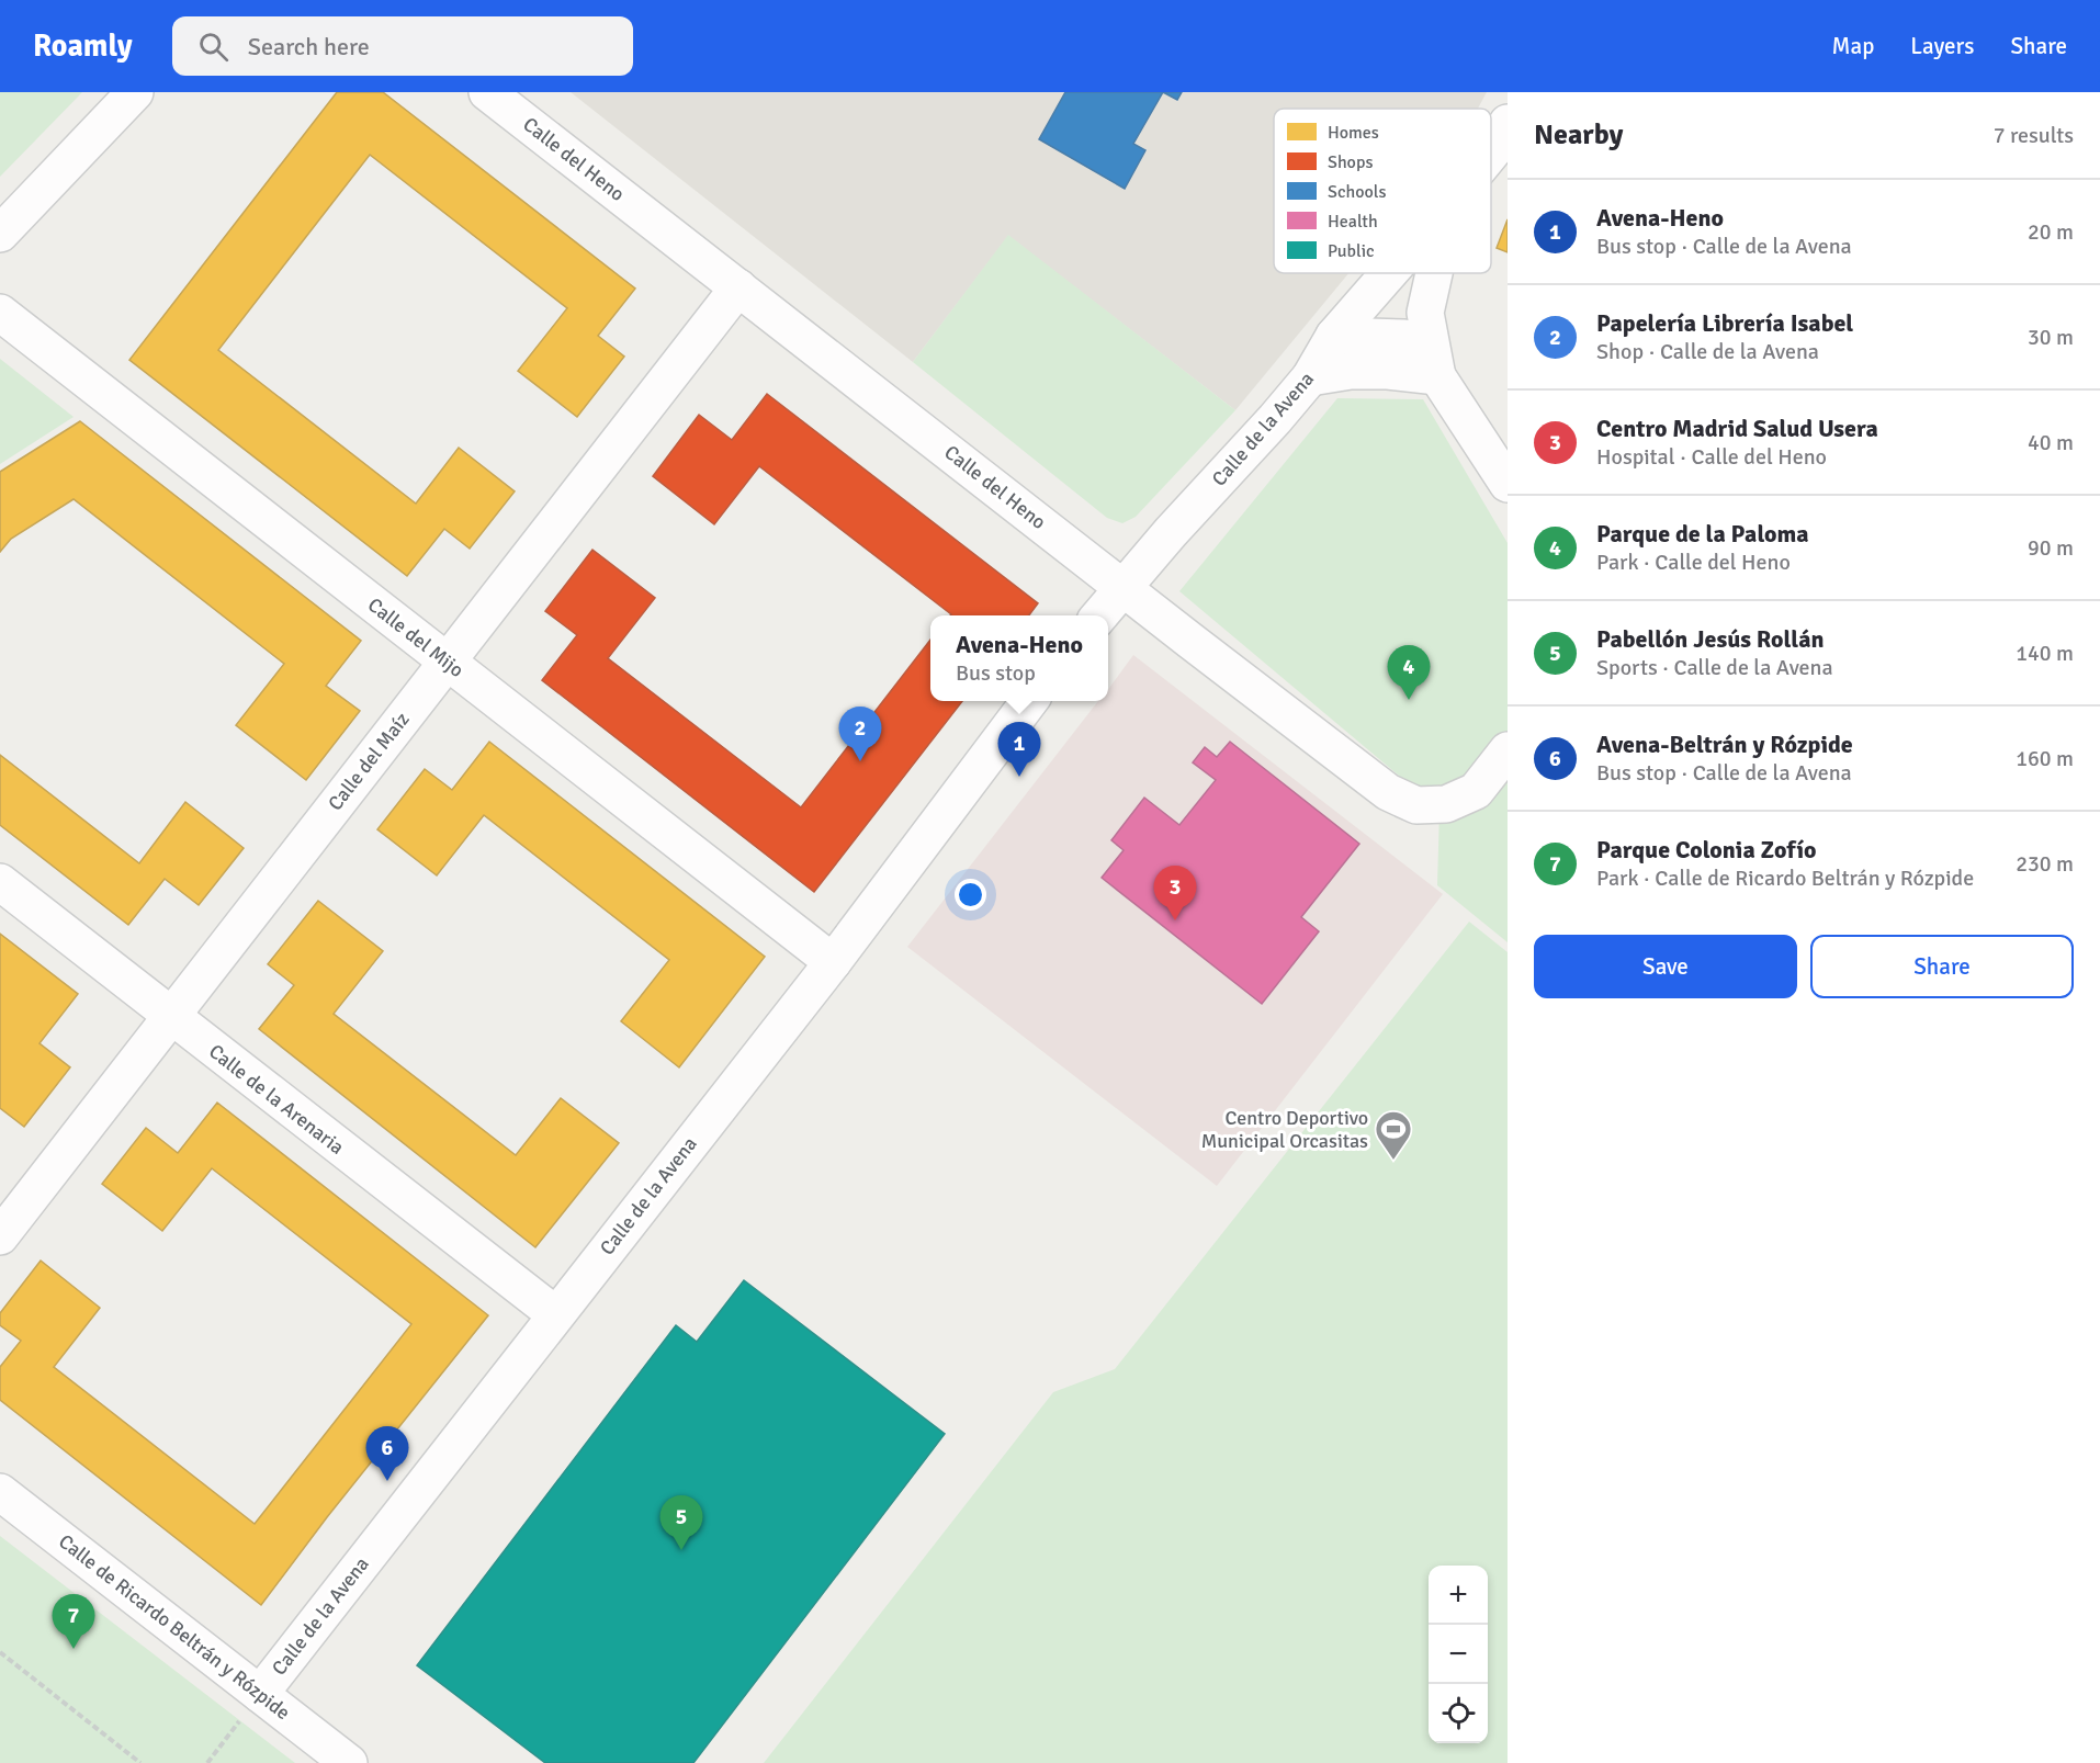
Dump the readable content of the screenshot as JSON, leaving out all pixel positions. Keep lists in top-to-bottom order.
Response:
{
  "streets": {
    "street": [
      "Calle del Heno",
      "Calle de la Avena",
      "Calle del Mijo",
      "Calle del Maíz",
      "Calle de la Arenaria",
      "Calle de Ricardo Beltrán y Rózpide"
    ]
  },
  "crossings": [
    ["Calle del Heno", "Calle de la Avena"],
    ["Calle del Heno", "Calle del Maíz"],
    ["Calle de la Avena", "Calle del Mijo"],
    ["Calle de la Avena", "Calle de la Arenaria"],
    ["Calle de la Avena", "Calle de Ricardo Beltrán y Rózpide"],
    ["Calle del Mijo", "Calle del Maíz"],
    ["Calle del Maíz", "Calle de la Arenaria"]
  ],
  "places": {
    "sports": ["Centro Deportivo Municipal Orcasitas"]
  },
  "legend": [
    "Homes",
    "Shops",
    "Schools",
    "Health",
    "Public"
  ],
  "page": {
    "header": "Roamly",
    "search": "Search here",
    "nav": ["Map", "Layers", "Share"],
    "heading": ["Nearby", "7 results"],
    "list": [
      {
        "mark": "1",
        "name": "Avena-Heno",
        "note": "Bus stop · Calle de la Avena",
        "value": "20 m"
      },
      {
        "mark": "2",
        "name": "Papelería Librería Isabel",
        "note": "Shop · Calle de la Avena",
        "value": "30 m"
      },
      {
        "mark": "3",
        "name": "Centro Madrid Salud Usera",
        "note": "Hospital · Calle del Heno",
        "value": "40 m"
      },
      {
        "mark": "4",
        "name": "Parque de la Paloma",
        "note": "Park · Calle del Heno",
        "value": "90 m"
      },
      {
        "mark": "5",
        "name": "Pabellón Jesús Rollán",
        "note": "Sports · Calle de la Avena",
        "value": "140 m"
      },
      {
        "mark": "6",
        "name": "Avena-Beltrán y Rózpide",
        "note": "Bus stop · Calle de la Avena",
        "value": "160 m"
      },
      {
        "mark": "7",
        "name": "Parque Colonia Zofío",
        "note": "Park · Calle de Ricardo Beltrán y Rózpide",
        "value": "230 m"
      }
    ],
    "popup": ["Avena-Heno", "Bus stop"],
    "pins": [
      "4",
      "2",
      "1",
      "3",
      "6",
      "5",
      "7"
    ],
    "buttons": ["Save", "Share"],
    "map_buttons": ["+", "−"]
  }
}
